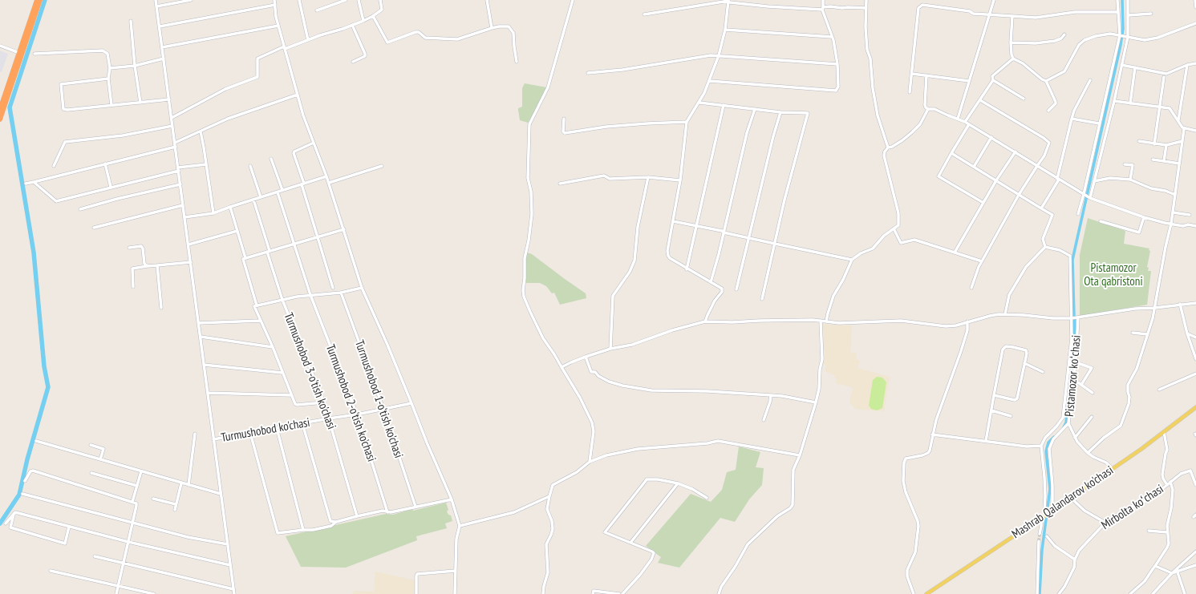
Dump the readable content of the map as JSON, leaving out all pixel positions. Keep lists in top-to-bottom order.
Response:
{
  "streets": {
    "main road": ["Mashrab Qalandarov ko'chasi"],
    "street": [
      "Turmushobod 3-o'tish ko'chasi",
      "Pistamozor koʻchasi",
      "Turmushobod 1-o'tish ko'chasi",
      "Turmushobod 2-o'tish ko'chasi",
      "Turmushobod ko'chasi",
      "Mirbolta koʻchasi"
    ]
  },
  "crossings": [
    ["Turmushobod 3-o'tish ko'chasi", "Turmushobod ko'chasi"],
    ["Pistamozor koʻchasi", "Mashrab Qalandarov ko'chasi"],
    ["Turmushobod 1-o'tish ko'chasi", "Turmushobod ko'chasi"],
    ["Turmushobod 2-o'tish ko'chasi", "Turmushobod ko'chasi"],
    ["Mashrab Qalandarov ko'chasi", "Mirbolta koʻchasi"]
  ],
  "parks": ["Pistamozor Ota qabristoni"]
}
